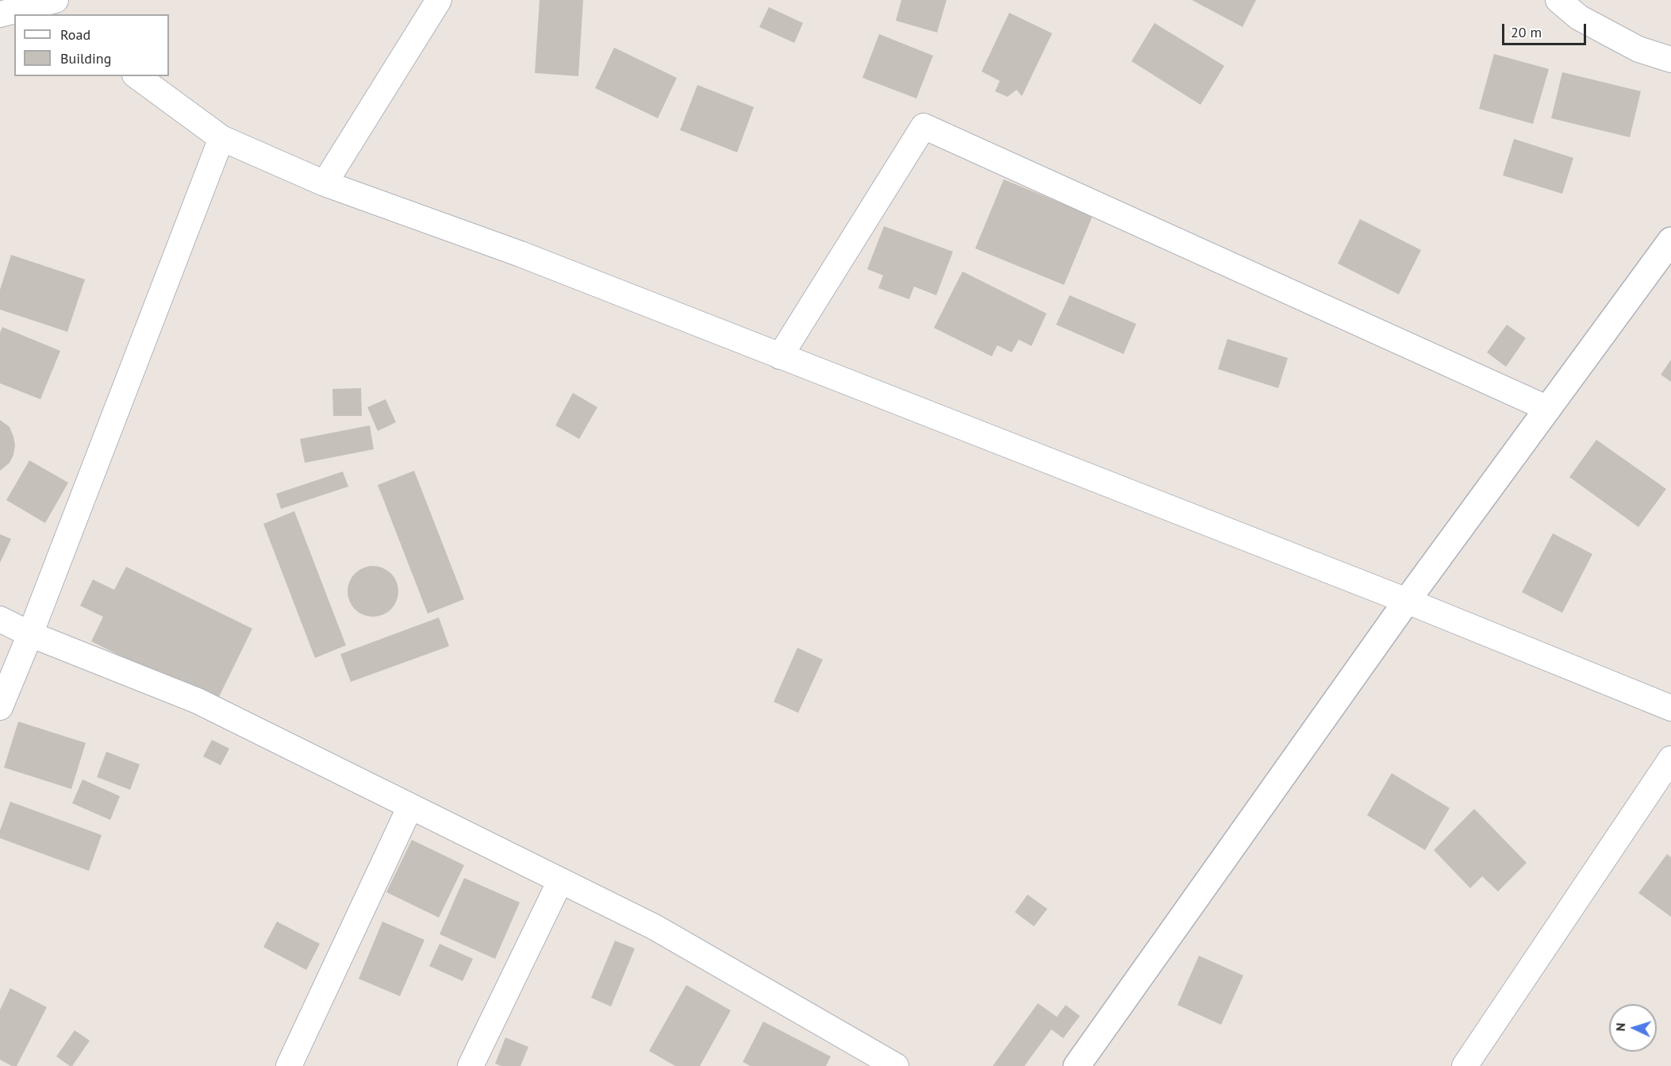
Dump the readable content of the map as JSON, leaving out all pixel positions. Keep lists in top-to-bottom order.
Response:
{
  "legend": ["Road", "Building"],
  "scale_bar": "20 m",
  "north": "left"
}
